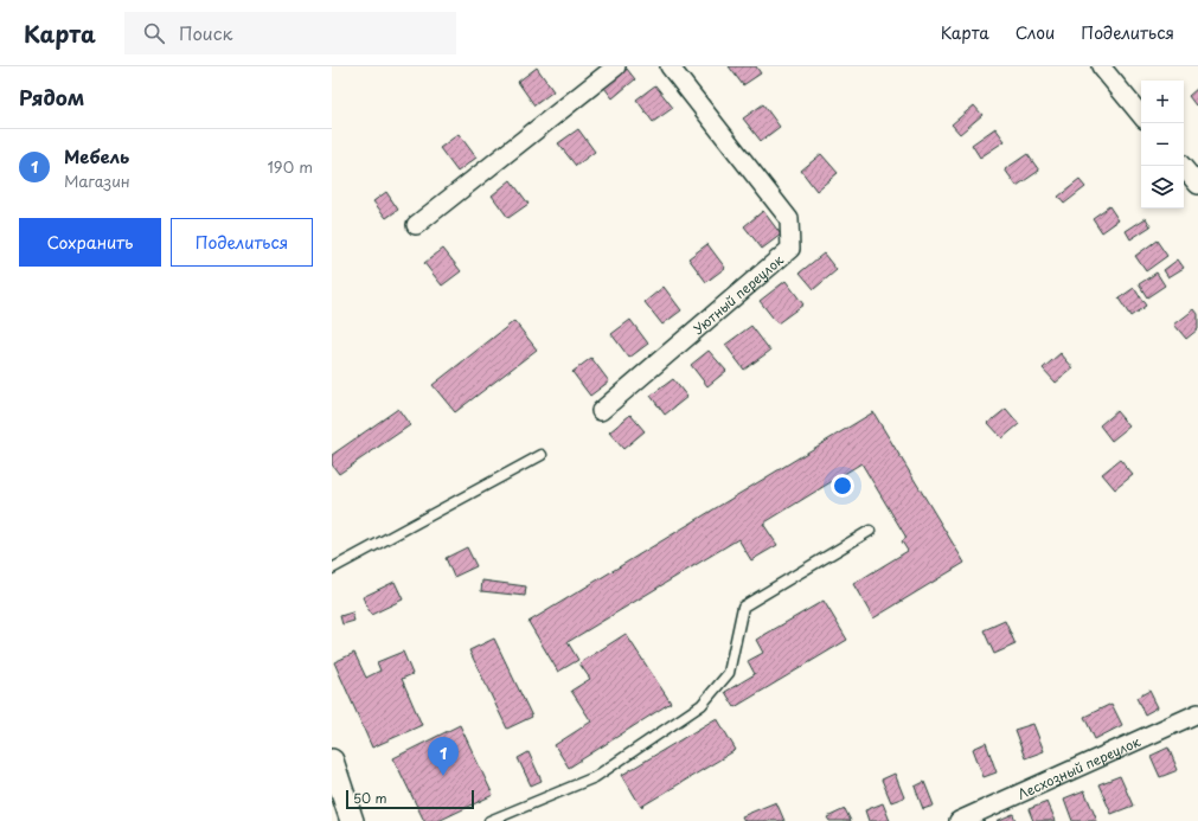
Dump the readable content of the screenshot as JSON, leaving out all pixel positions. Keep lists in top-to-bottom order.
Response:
{
  "streets": {
    "street": ["Уютный переулок", "Лесхозный переулок"]
  },
  "scale_bar": "50 m",
  "page": {
    "header": "Карта",
    "search": "Поиск",
    "nav": ["Карта", "Слои", "Поделиться"],
    "heading": "Рядом",
    "map_buttons": ["+", "−"],
    "list": [
      {
        "mark": "1",
        "name": "Мебель",
        "note": "Магазин",
        "value": "190 m"
      }
    ],
    "buttons": ["Сохранить", "Поделиться"],
    "pins": "1",
    "scale": "50 m"
  }
}
